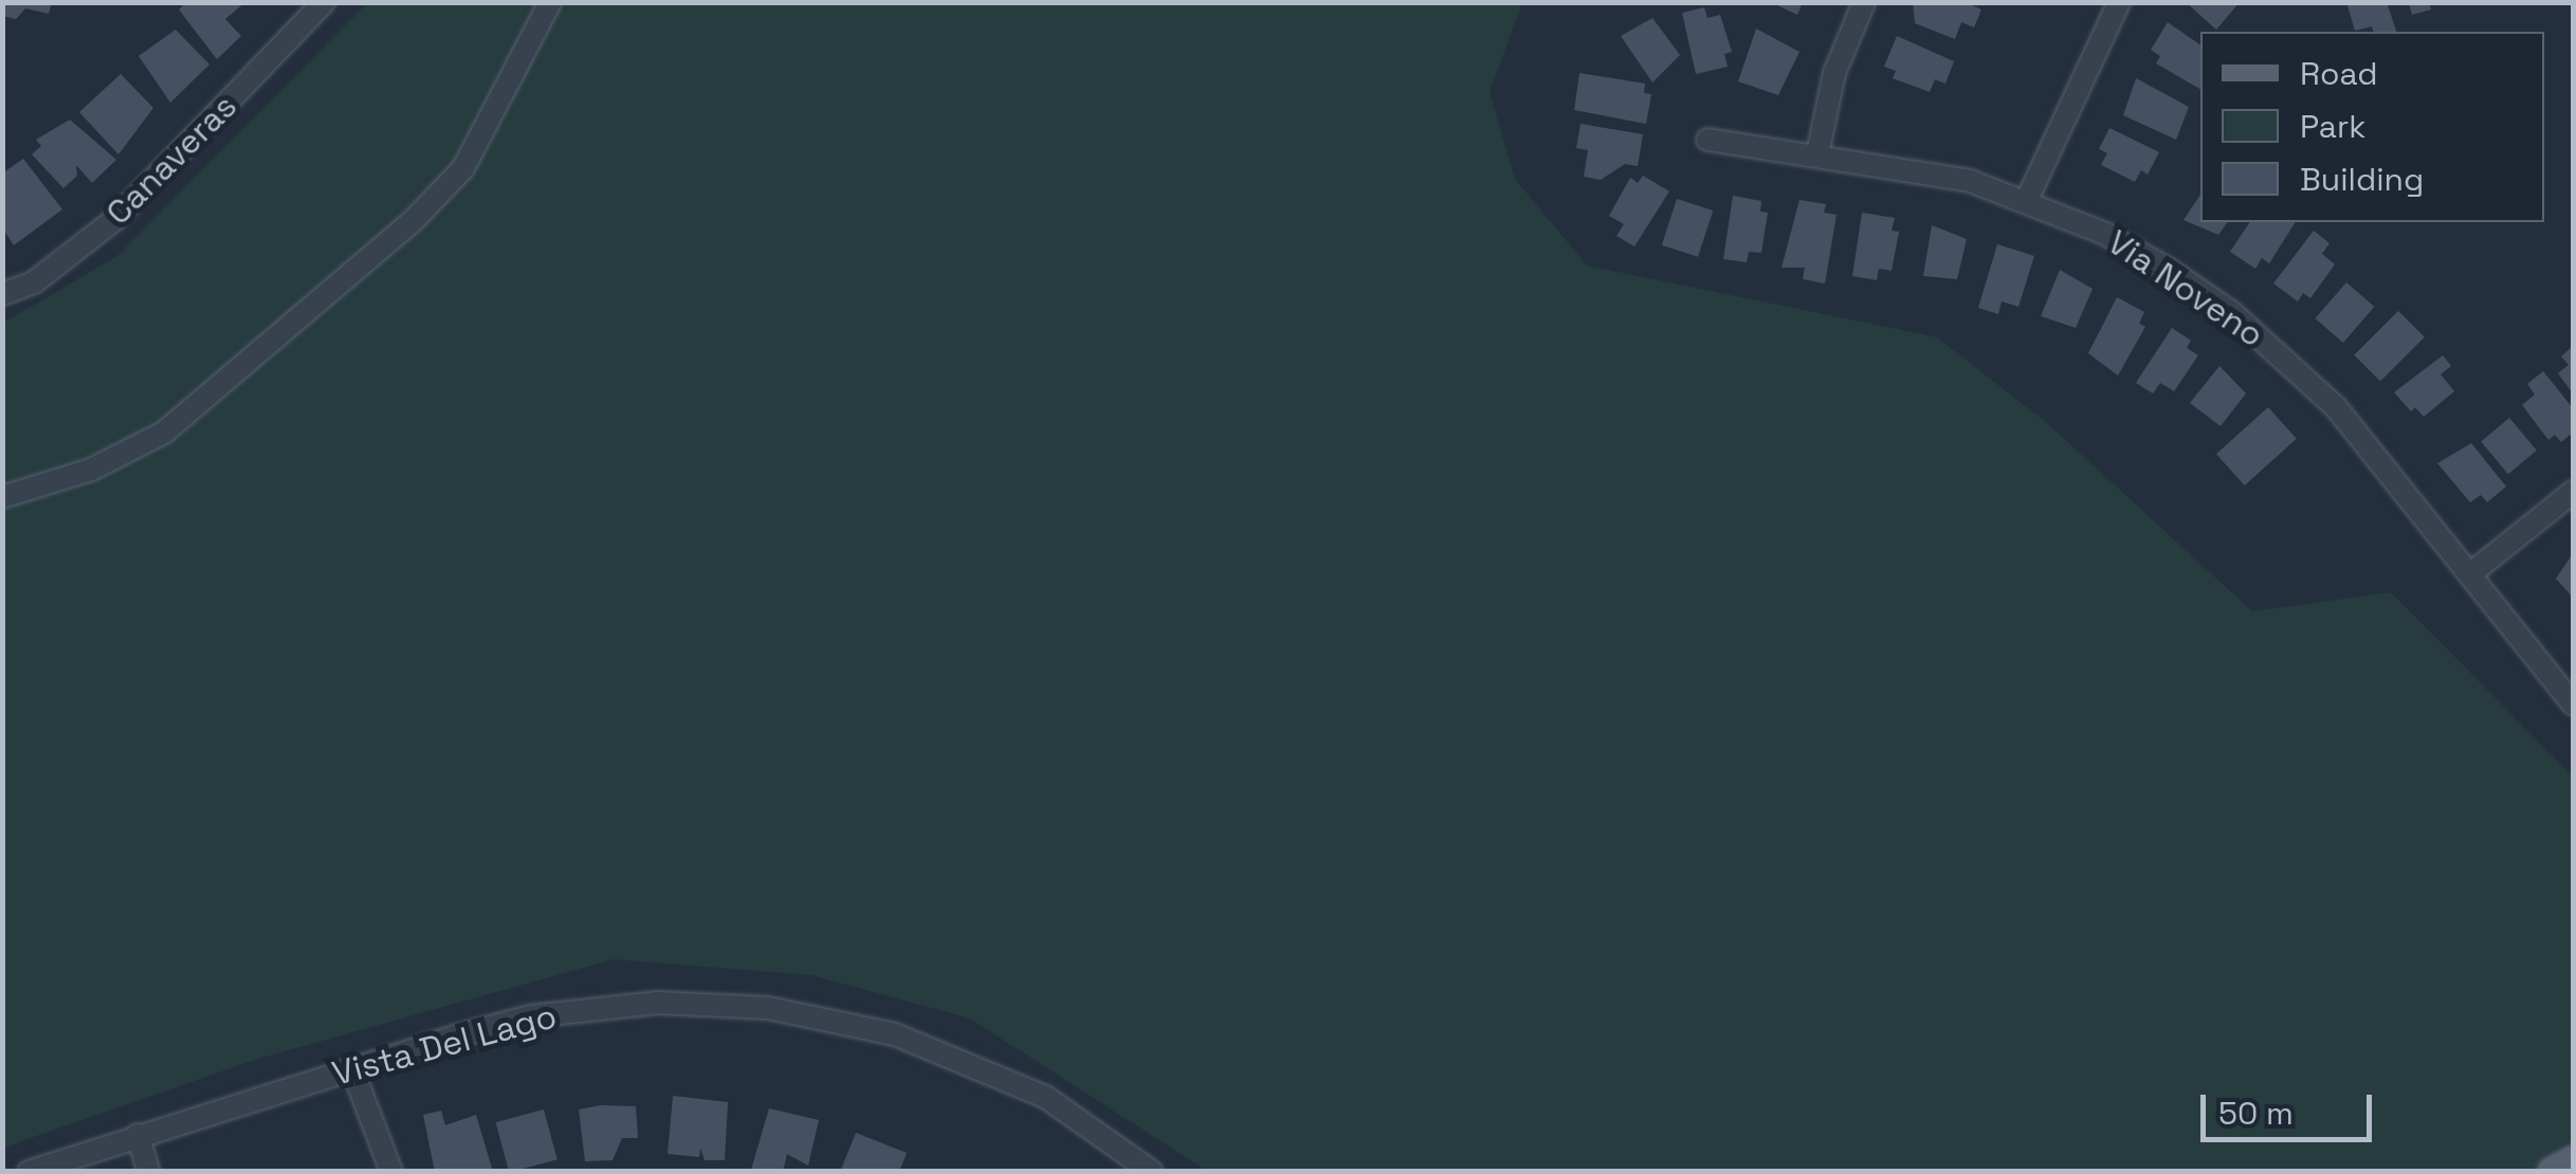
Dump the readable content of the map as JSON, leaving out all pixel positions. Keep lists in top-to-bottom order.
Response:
{
  "streets": {
    "street": ["Canaveras", "Via Noveno", "Vista Del Lago"]
  },
  "legend": ["Road", "Park", "Building"],
  "scale_bar": "50 m"
}
